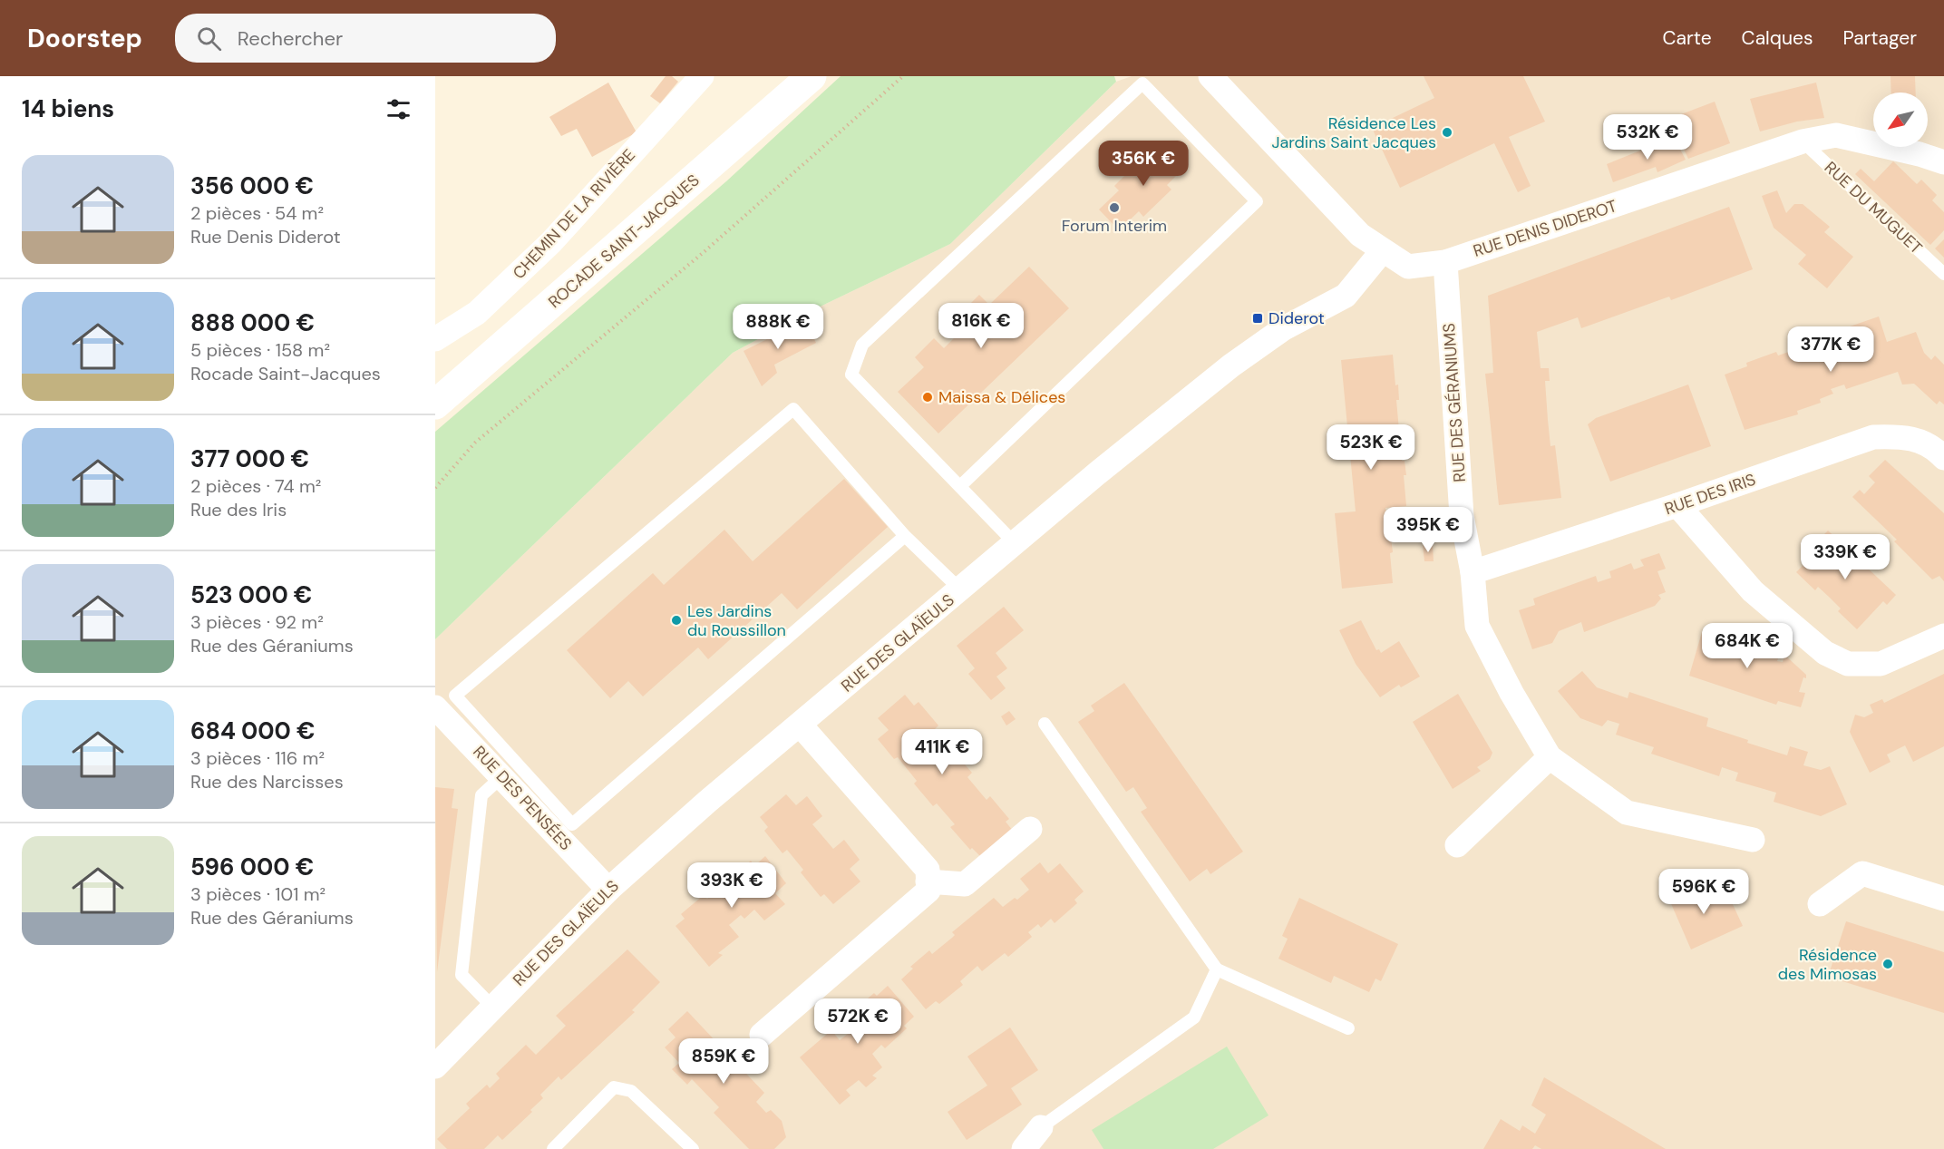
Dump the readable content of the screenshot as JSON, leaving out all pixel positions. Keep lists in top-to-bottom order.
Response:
{
  "streets": {
    "main road": ["ROCADE SAINT-JACQUES"],
    "street": [
      "CHEMIN DE LA RIVIÈRE",
      "RUE DENIS DIDEROT",
      "RUE DES GÉRANIUMS",
      "RUE DES IRIS",
      "RUE DES GLAÏEULS",
      "RUE DES PENSÉES"
    ],
    "lane": ["RUE DU MUGUET"]
  },
  "crossings": [
    ["RUE DU MUGUET", "RUE DENIS DIDEROT"],
    ["RUE DENIS DIDEROT", "RUE DES GÉRANIUMS"],
    ["RUE DENIS DIDEROT", "RUE DES GLAÏEULS"],
    ["RUE DES GÉRANIUMS", "RUE DES IRIS"],
    ["RUE DES GLAÏEULS", "RUE DES PENSÉES"]
  ],
  "places": {
    "other": [
      "Résidence Les Jardins Saint Jacques",
      "Forum Interim",
      "Maissa & Délices",
      "Les Jardins du Roussillon",
      "Résidence des Mimosas"
    ],
    "transit": ["Diderot"]
  },
  "north": "bottom left",
  "page": {
    "header": "Doorstep",
    "search": "Rechercher",
    "nav": ["Carte", "Calques", "Partager"],
    "heading": "14 biens",
    "price": [
      "532K €",
      "356K €",
      "816K €",
      "888K €",
      "377K €",
      "523K €",
      "395K €",
      "339K €",
      "684K €",
      "411K €",
      "393K €",
      "596K €",
      "572K €",
      "859K €"
    ],
    "list": [
      {
        "name": "356 000 €",
        "note": "2 pièces · 54 m² · Rue Denis Diderot"
      },
      {
        "name": "888 000 €",
        "note": "5 pièces · 158 m² · Rocade Saint-Jacques"
      },
      {
        "name": "377 000 €",
        "note": "2 pièces · 74 m² · Rue des Iris"
      },
      {
        "name": "523 000 €",
        "note": "3 pièces · 92 m² · Rue des Géraniums"
      },
      {
        "name": "684 000 €",
        "note": "3 pièces · 116 m² · Rue des Narcisses"
      },
      {
        "name": "596 000 €",
        "note": "3 pièces · 101 m² · Rue des Géraniums"
      }
    ]
  }
}
